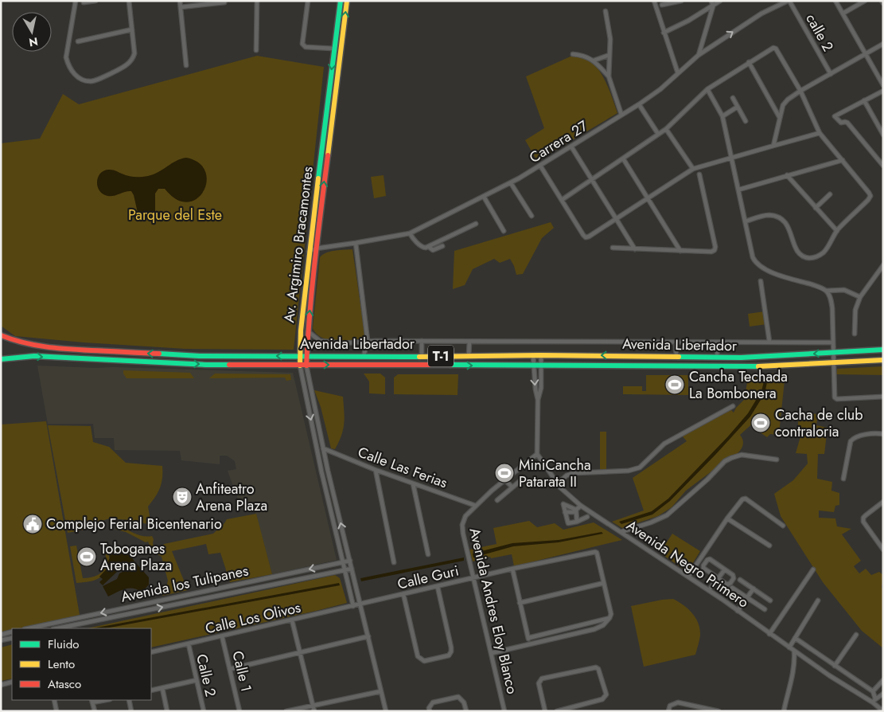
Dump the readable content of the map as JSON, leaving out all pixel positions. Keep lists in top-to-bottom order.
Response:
{
  "streets": {
    "main road": ["Av. Argimiro Bracamontes", "Avenida Libertador", "T-1"],
    "street": [
      "calle 2",
      "Carrera 27",
      "Calle Las Ferias",
      "Avenida Negro Primero",
      "Calle Guri",
      "Avenida los Tulipanes",
      "Avenida Andres Eloy Blanco",
      "Calle Los Olivos",
      "Calle 1",
      "Calle 2"
    ]
  },
  "crossings": [
    ["calle 2", "Carrera 27"],
    ["Carrera 27", "Av. Argimiro Bracamontes"],
    ["Av. Argimiro Bracamontes", "Avenida Libertador"],
    ["Av. Argimiro Bracamontes", "Avenida los Tulipanes"],
    ["Av. Argimiro Bracamontes", "Calle Los Olivos"],
    ["Calle Las Ferias", "Avenida Andres Eloy Blanco"],
    ["Avenida Negro Primero", "Avenida Andres Eloy Blanco"],
    ["Calle Guri", "Avenida Andres Eloy Blanco"],
    ["Calle Guri", "Calle Los Olivos"],
    ["Calle Los Olivos", "Calle 1"],
    ["Calle Los Olivos", "Calle 2"]
  ],
  "parks": ["Parque del Este"],
  "places": {
    "sports": [
      "Cancha Techada La Bombonera",
      "Cacha de club contraloria",
      "MiniCancha Patarata II",
      "Toboganes Arena Plaza"
    ],
    "theatre": ["Anfiteatro Arena Plaza"],
    "public building": ["Complejo Ferial Bicentenario"]
  },
  "legend": ["Fluido", "Lento", "Atasco"],
  "north": "bottom"
}
